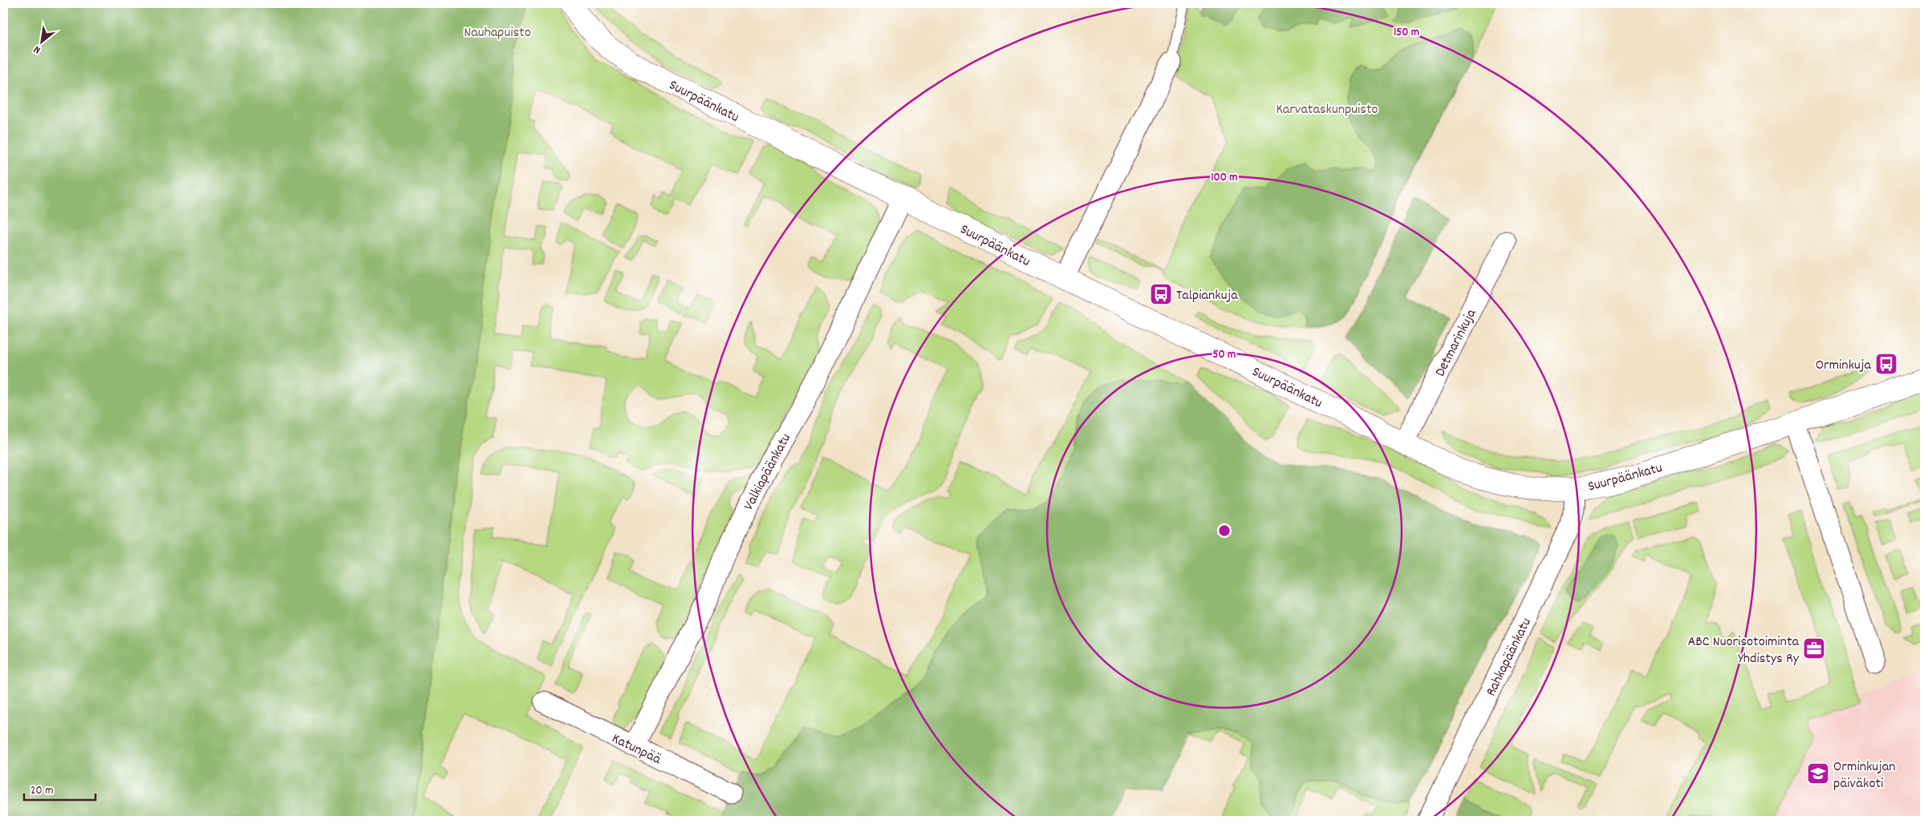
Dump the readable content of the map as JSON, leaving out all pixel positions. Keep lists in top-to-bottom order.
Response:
{
  "streets": {
    "street": [
      "Suurpäänkatu",
      "Detmarinkuja",
      "Valkiapäänkatu",
      "Rahkapäänkatu",
      "Katunpää"
    ]
  },
  "crossings": [
    ["Suurpäänkatu", "Detmarinkuja"],
    ["Suurpäänkatu", "Valkiapäänkatu"],
    ["Suurpäänkatu", "Rahkapäänkatu"],
    ["Valkiapäänkatu", "Katunpää"]
  ],
  "parks": ["Nauhapuisto", "Karvataskunpuisto"],
  "places": {
    "bus stop": ["Talpiankuja", "Orminkuja"],
    "office": ["ABC Nuorisotoiminta Yhdistys Ry"],
    "school or university": ["Orminkujan päiväkoti"]
  },
  "scale_bar": "20 m",
  "north": "bottom left",
  "rings": ["150 m", "100 m", "50 m"]
}
